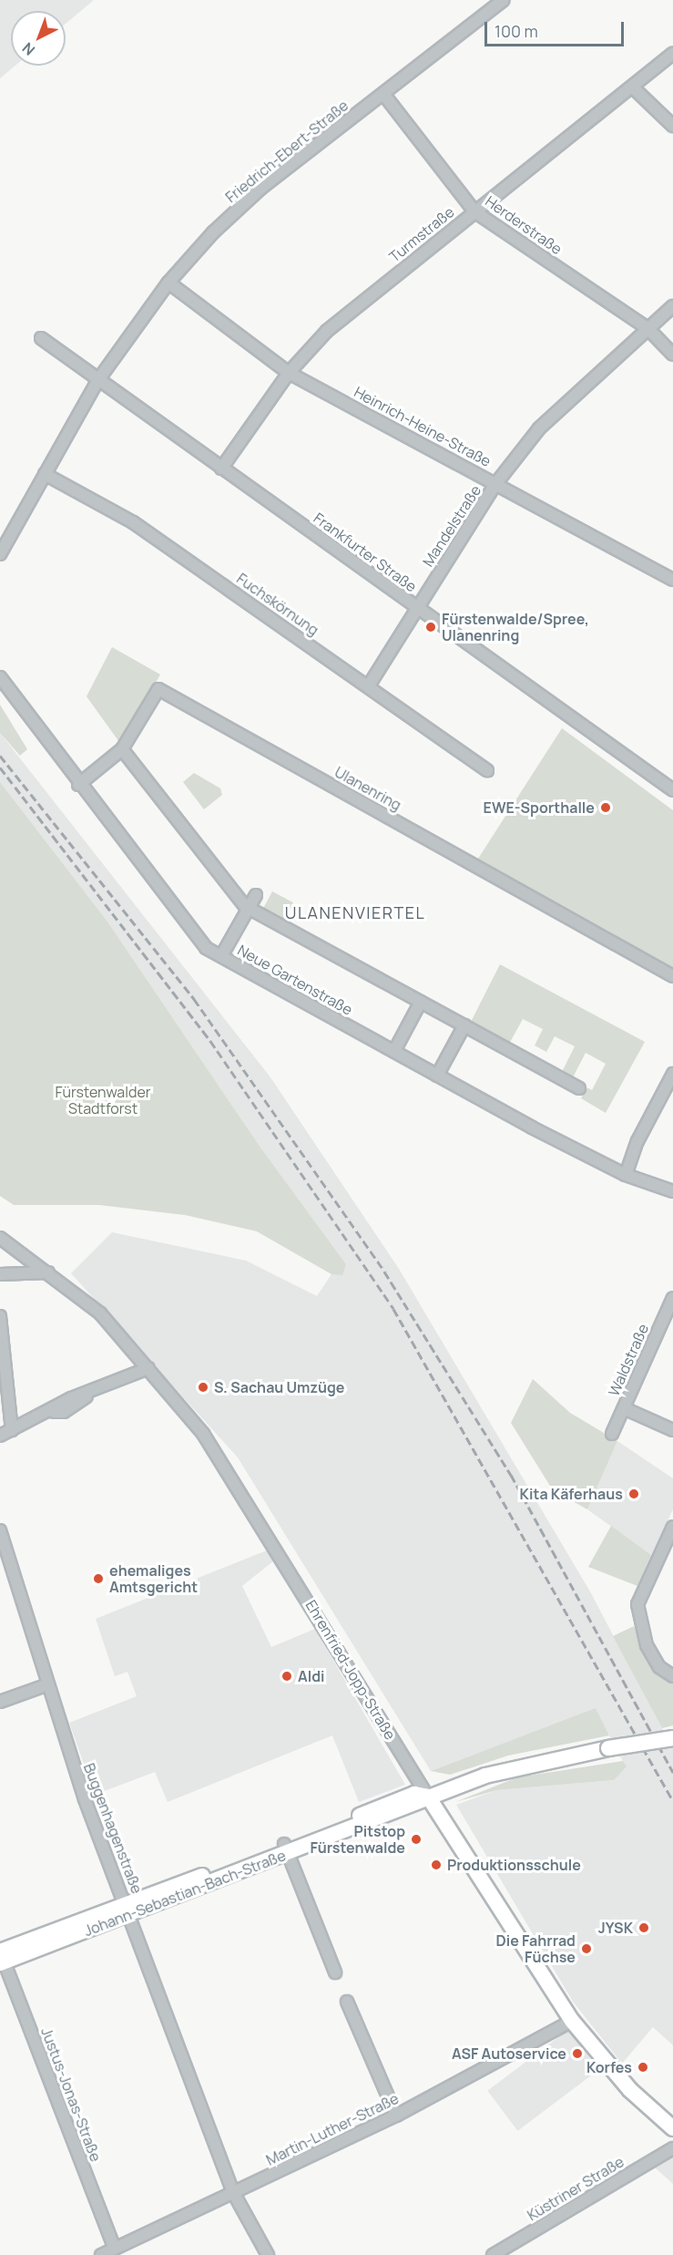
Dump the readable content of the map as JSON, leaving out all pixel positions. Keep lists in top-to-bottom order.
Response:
{
  "streets": {
    "street": [
      "Friedrich-Ebert-Straße",
      "Herderstraße",
      "Turmstraße",
      "Heinrich-Heine-Straße",
      "Mandelstraße",
      "Frankfurter Straße",
      "Fuchskörnung",
      "Ulanenring",
      "Neue Gartenstraße",
      "Waldstraße",
      "Ehrenfried-Jopp-Straße",
      "Buggenhagenstraße",
      "Johann-Sebastian-Bach-Straße",
      "Justus-Jonas-Straße",
      "Martin-Luther-Straße",
      "Küstriner Straße"
    ]
  },
  "crossings": [
    ["Friedrich-Ebert-Straße", "Herderstraße"],
    ["Friedrich-Ebert-Straße", "Heinrich-Heine-Straße"],
    ["Friedrich-Ebert-Straße", "Frankfurter Straße"],
    ["Herderstraße", "Turmstraße"],
    ["Herderstraße", "Mandelstraße"],
    ["Turmstraße", "Heinrich-Heine-Straße"],
    ["Turmstraße", "Frankfurter Straße"],
    ["Heinrich-Heine-Straße", "Mandelstraße"],
    ["Mandelstraße", "Frankfurter Straße"],
    ["Mandelstraße", "Fuchskörnung"],
    ["Ulanenring", "Neue Gartenstraße"],
    ["Ehrenfried-Jopp-Straße", "Johann-Sebastian-Bach-Straße"],
    ["Ehrenfried-Jopp-Straße", "Martin-Luther-Straße"],
    ["Buggenhagenstraße", "Johann-Sebastian-Bach-Straße"],
    ["Buggenhagenstraße", "Martin-Luther-Straße"],
    ["Johann-Sebastian-Bach-Straße", "Justus-Jonas-Straße"],
    ["Justus-Jonas-Straße", "Martin-Luther-Straße"]
  ],
  "districts": ["ULANENVIERTEL"],
  "parks": ["Fürstenwalder Stadtforst"],
  "places": [
    "Fürstenwalde/Spree, Ulanenring",
    "EWE-Sporthalle",
    "S. Sachau Umzüge",
    "Kita Käferhaus",
    "ehemaliges Amtsgericht",
    "Aldi",
    "Pitstop Fürstenwalde",
    "Produktionsschule",
    "JYSK",
    "Die Fahrrad Füchse",
    "ASF Autoservice",
    "Korfes"
  ],
  "scale_bar": "100 m",
  "north": "bottom left"
}
